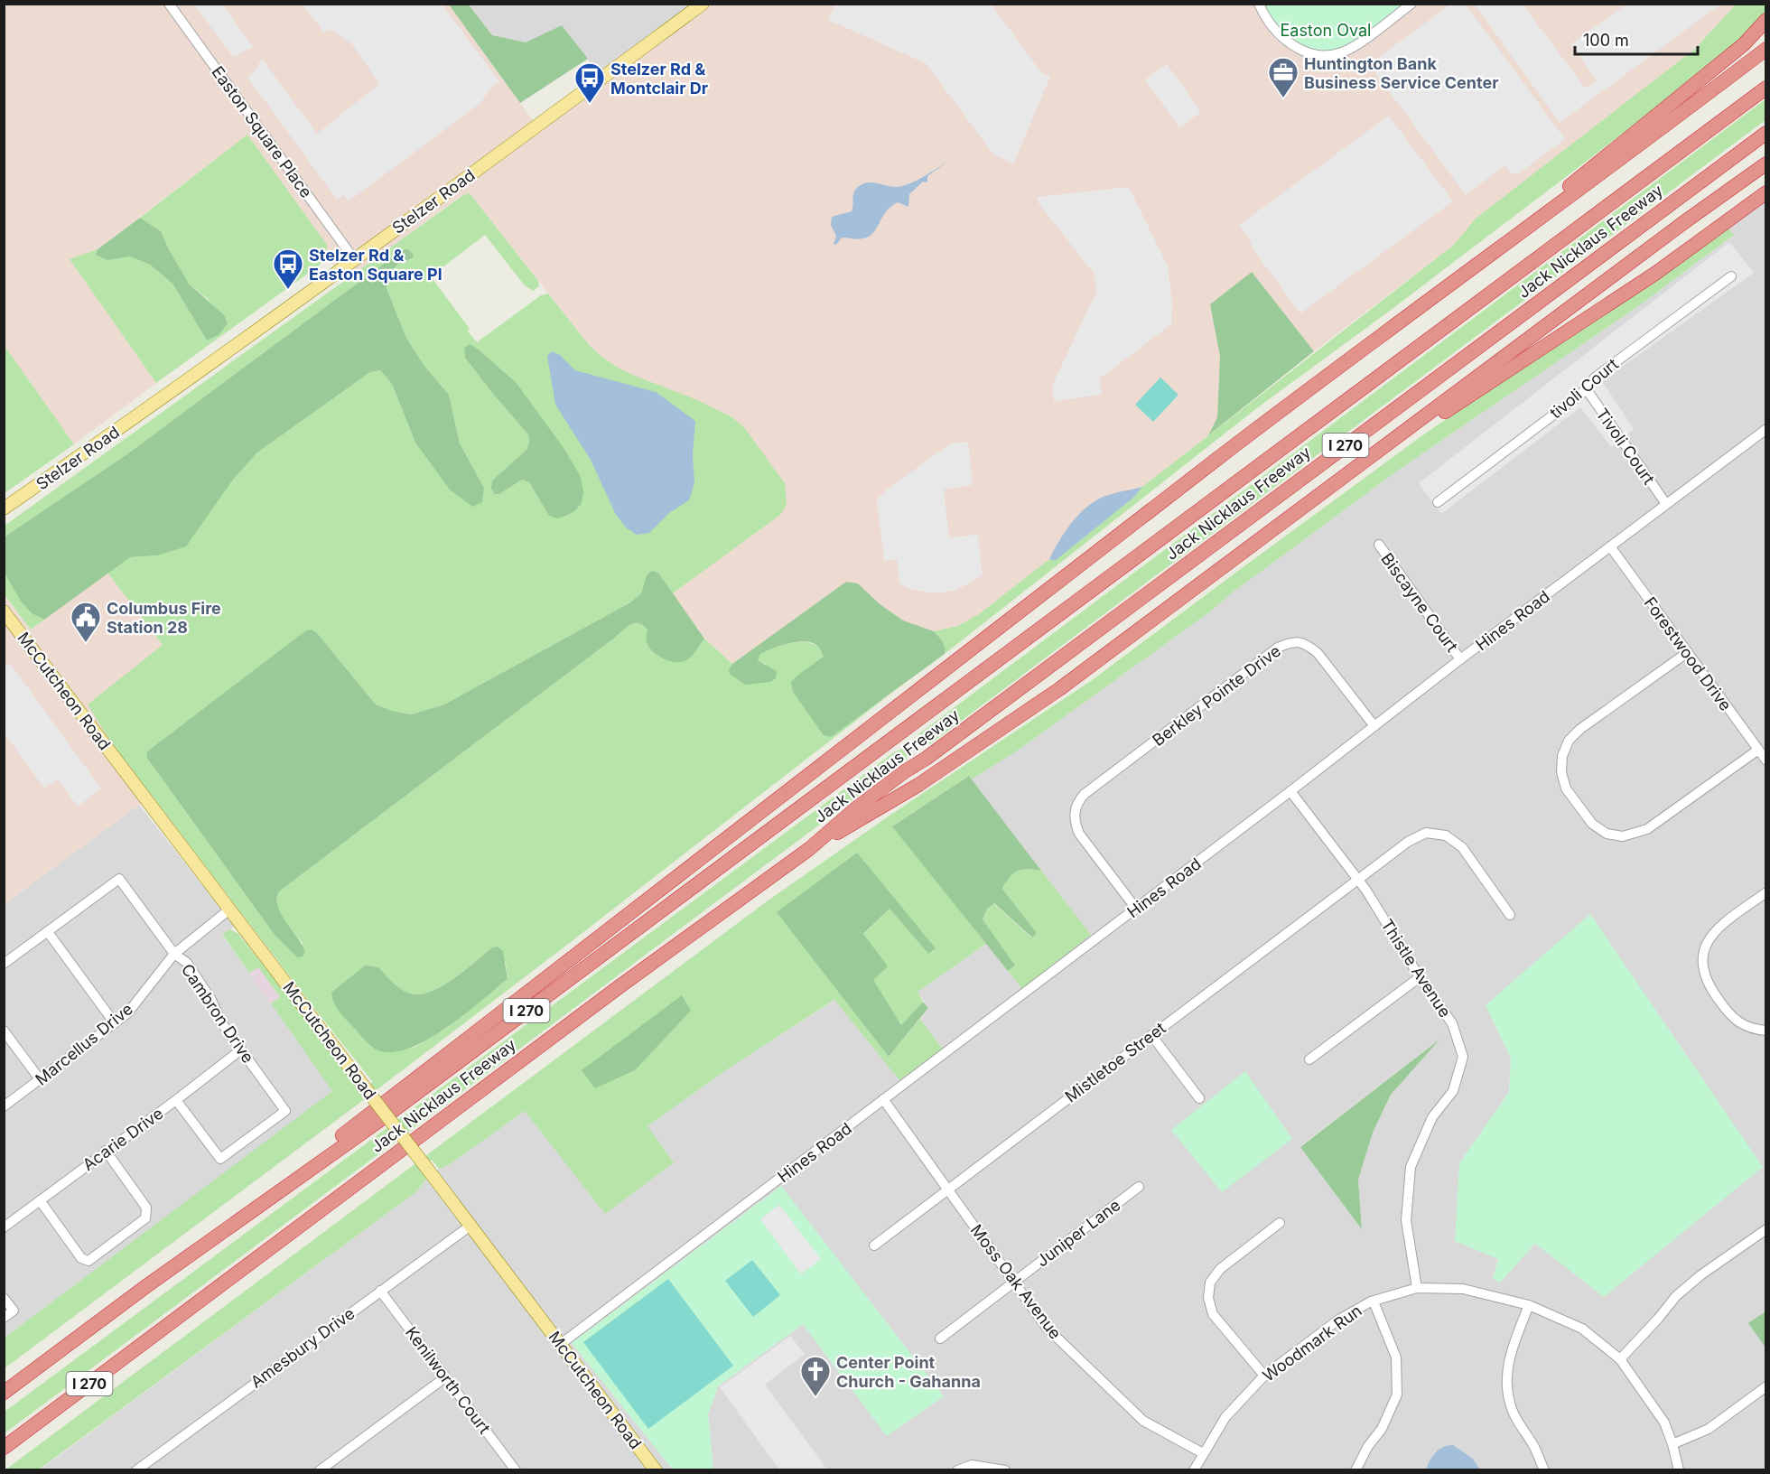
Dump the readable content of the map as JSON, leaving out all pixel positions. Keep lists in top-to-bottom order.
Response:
{
  "streets": {
    "highway": ["Jack Nicklaus Freeway", "I 270"],
    "main road": ["Stelzer Road", "McCutcheon Road"],
    "street": [
      "Easton Square Place",
      "tivoli Court",
      "Tivoli Court",
      "Biscayne Court",
      "Hines Road",
      "Forestwood Drive",
      "Berkley Pointe Drive",
      "Thistle Avenue",
      "Cambron Drive",
      "Marcellus Drive",
      "Mistletoe Street",
      "Acarie Drive",
      "Juniper Lane",
      "Moss Oak Avenue",
      "Woodmark Run",
      "Amesbury Drive",
      "Kenilworth Court"
    ]
  },
  "crossings": [
    ["Easton Square Place", "Stelzer Road"],
    ["tivoli Court", "Tivoli Court"],
    ["Tivoli Court", "Hines Road"],
    ["Biscayne Court", "Hines Road"],
    ["Hines Road", "Forestwood Drive"],
    ["Hines Road", "McCutcheon Road"],
    ["Hines Road", "Berkley Pointe Drive"],
    ["Hines Road", "Thistle Avenue"],
    ["Hines Road", "Moss Oak Avenue"],
    ["McCutcheon Road", "Marcellus Drive"],
    ["McCutcheon Road", "Amesbury Drive"],
    ["Thistle Avenue", "Mistletoe Street"],
    ["Thistle Avenue", "Woodmark Run"],
    ["Cambron Drive", "Marcellus Drive"],
    ["Cambron Drive", "Acarie Drive"],
    ["Mistletoe Street", "Moss Oak Avenue"],
    ["Juniper Lane", "Moss Oak Avenue"],
    ["Moss Oak Avenue", "Woodmark Run"],
    ["Amesbury Drive", "Kenilworth Court"]
  ],
  "parks": ["Easton Oval"],
  "places": {
    "office": ["Huntington Bank Business Service Center"],
    "bus stop": ["Stelzer Rd & Montclair Dr", "Stelzer Rd & Easton Square Pl"],
    "public building": ["Columbus Fire Station 28"],
    "church": ["Center Point Church - Gahanna"]
  },
  "scale_bar": "100 m"
}
